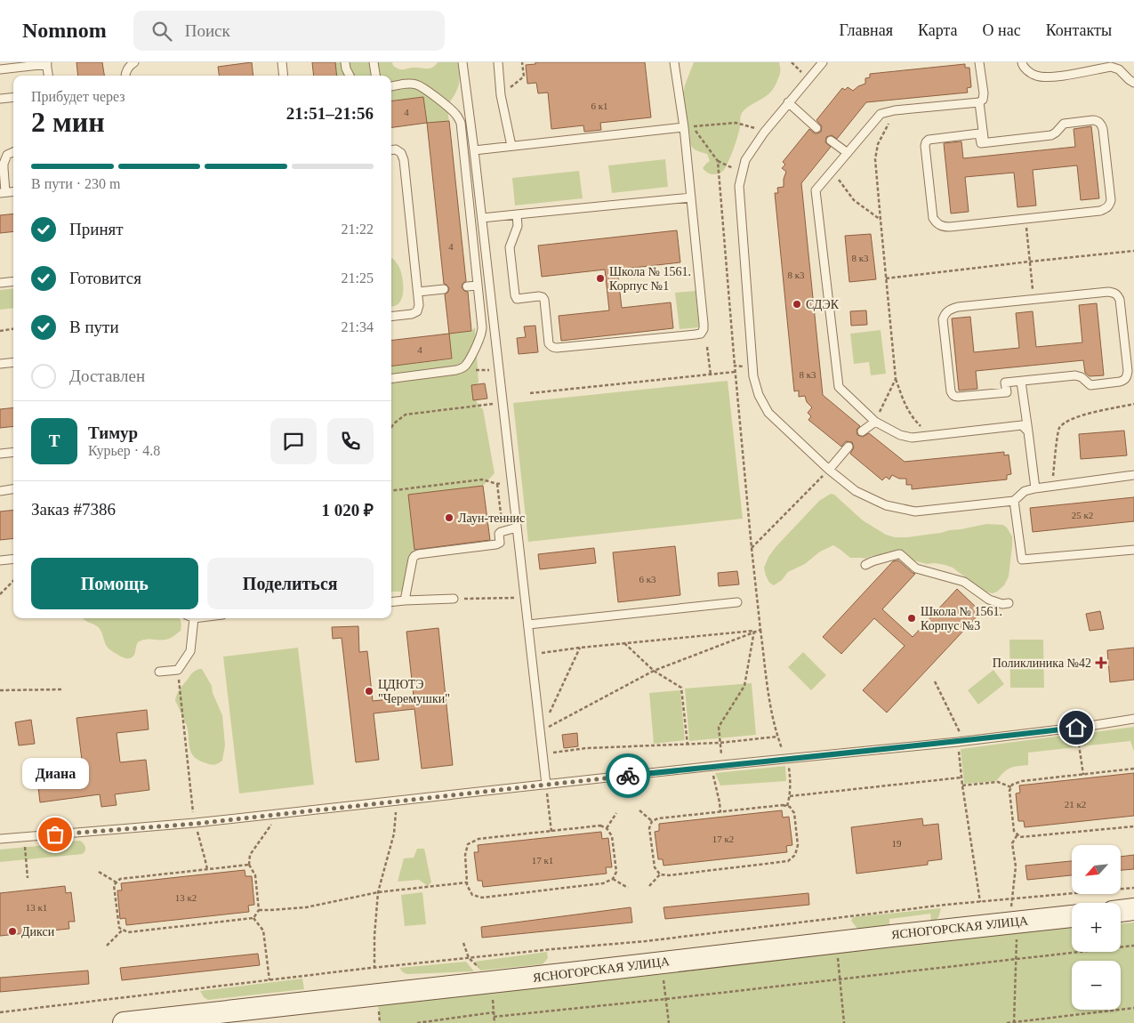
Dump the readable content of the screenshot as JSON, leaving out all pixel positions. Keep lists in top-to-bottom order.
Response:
{
  "streets": {
    "main road": ["ЯСНОГОРСКАЯ УЛИЦА"]
  },
  "places": {
    "other": [
      "Школа № 1561. Корпус №1",
      "СДЭК",
      "Лаун-теннис",
      "Школа № 1561. Корпус №3",
      "ЦДЮТЭ \"Черемушки\"",
      "Диана",
      "Дикси"
    ],
    "health": ["Поликлиника №42"]
  },
  "house_numbers": [
    "6 к1",
    "4",
    "4",
    "8 к3",
    "8 к3",
    "4",
    "8 к3",
    "25 к2",
    "6 к3",
    "21 к2",
    "17 к2",
    "19",
    "17 к1",
    "13 к2",
    "13 к1"
  ],
  "north": "bottom left",
  "page": {
    "header": "Nomnom",
    "search": "Поиск",
    "nav": [
      "Главная",
      "Карта",
      "О нас",
      "Контакты"
    ],
    "heading": ["2 мин", "Прибудет через", "21:51–21:56"],
    "panel": [
      "Тимур",
      "Курьер · 4.8",
      "Заказ #7386",
      "1 020 ₽"
    ],
    "bar": "В пути · 230 m",
    "list": [
      ["Принят", "21:22"],
      ["Готовится", "21:25"],
      ["В пути", "21:34"],
      "Доставлен"
    ],
    "round": "Т",
    "buttons": ["Помощь", "Поделиться"],
    "bubble": "Диана",
    "map_buttons": ["+", "−"]
  }
}
